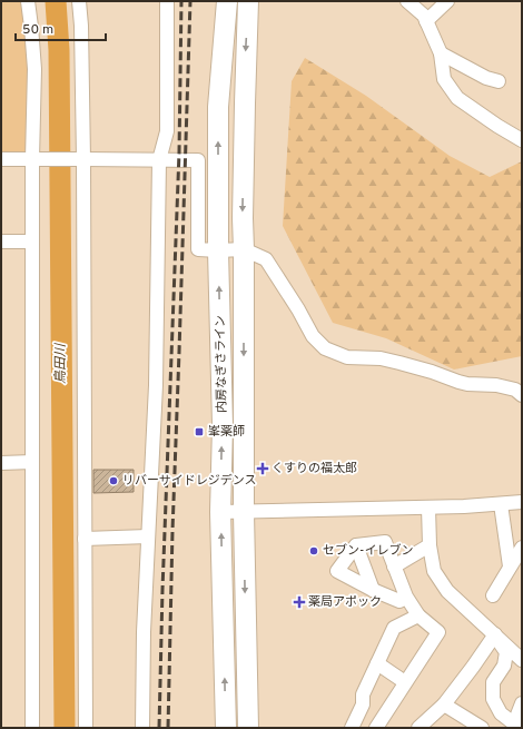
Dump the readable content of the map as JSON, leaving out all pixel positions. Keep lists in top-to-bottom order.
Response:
{
  "streets": {
    "highway": ["内房なぎさライン"]
  },
  "water": ["鳥田川"],
  "places": {
    "transit": ["峯薬師"],
    "health": ["くすりの福太郎", "薬局アポック"],
    "other": ["リバーサイドレジデンス", "セブン-イレブン"]
  },
  "scale_bar": "50 m"
}
